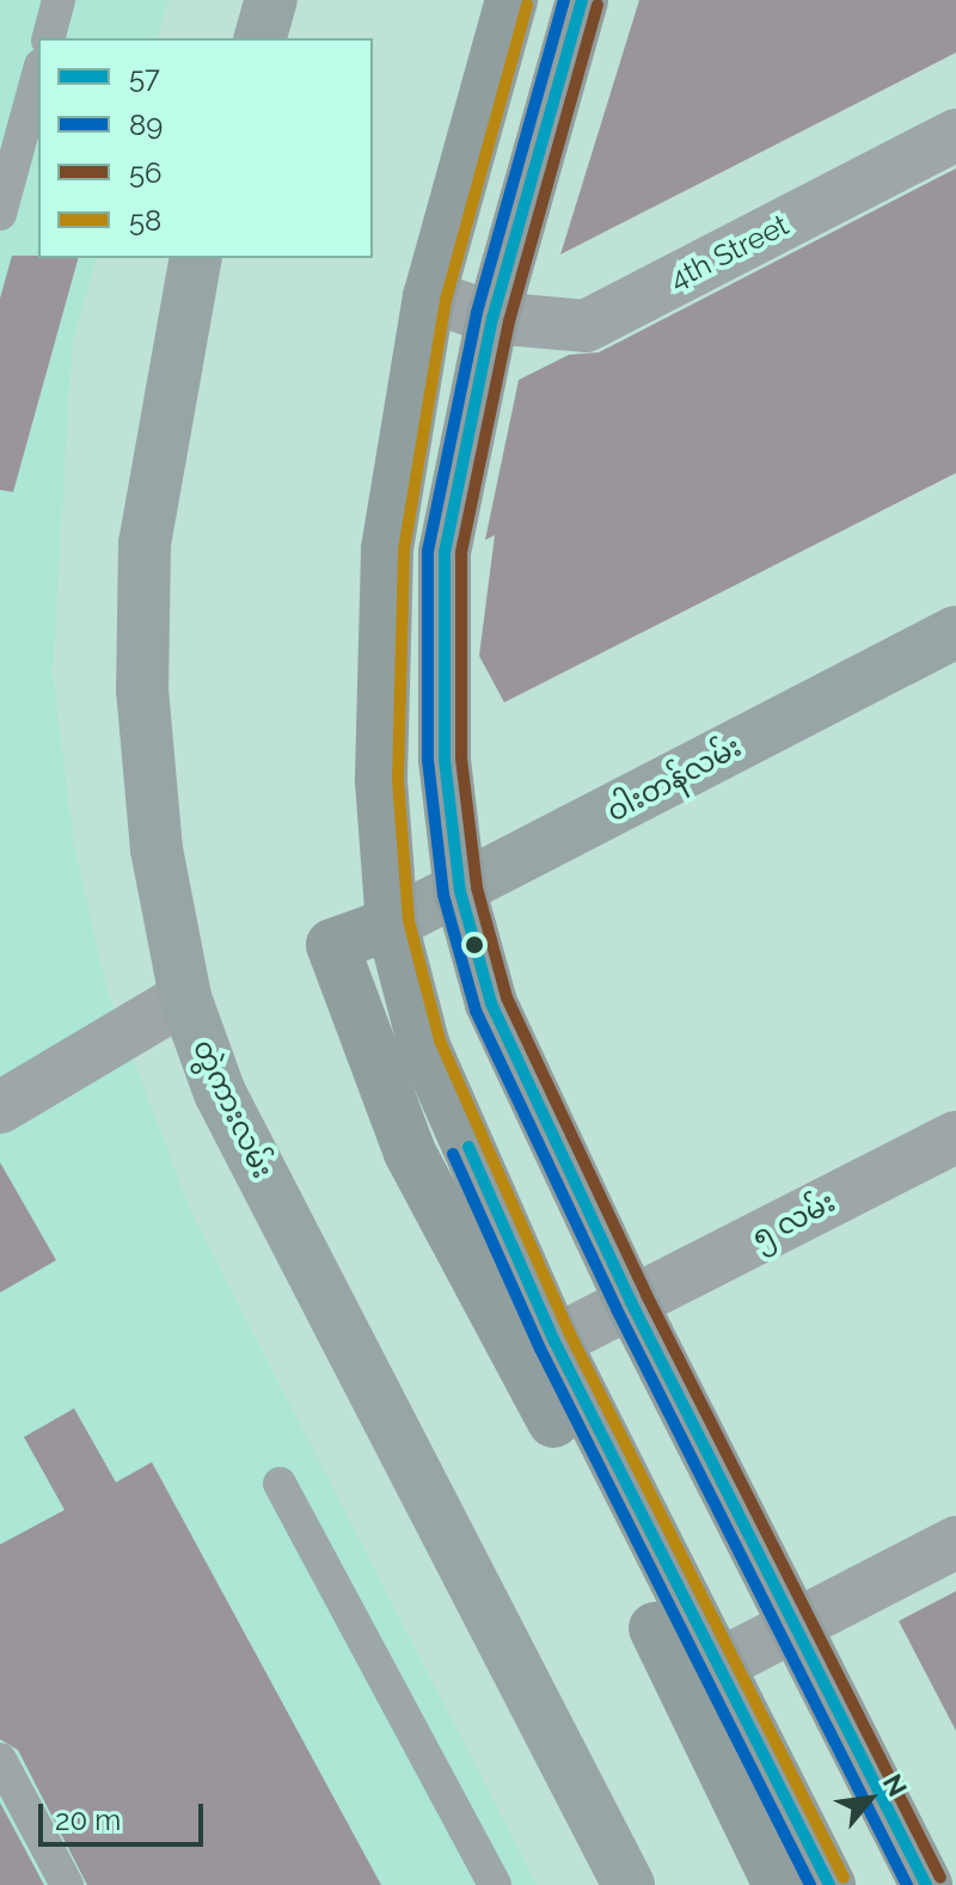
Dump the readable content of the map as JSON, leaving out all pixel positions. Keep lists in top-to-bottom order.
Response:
{
  "streets": {
    "main road": ["ဝါးတန်လမ်း", "တွဲကားလမ်း"],
    "street": ["4th Street", "၅ လမ်း"]
  },
  "lines": [
    "transit line 57",
    "transit line 89",
    "transit line 56",
    "transit line 58"
  ],
  "legend": [
    "57",
    "89",
    "56",
    "58"
  ],
  "scale_bar": "20 m",
  "north": "top right"
}
